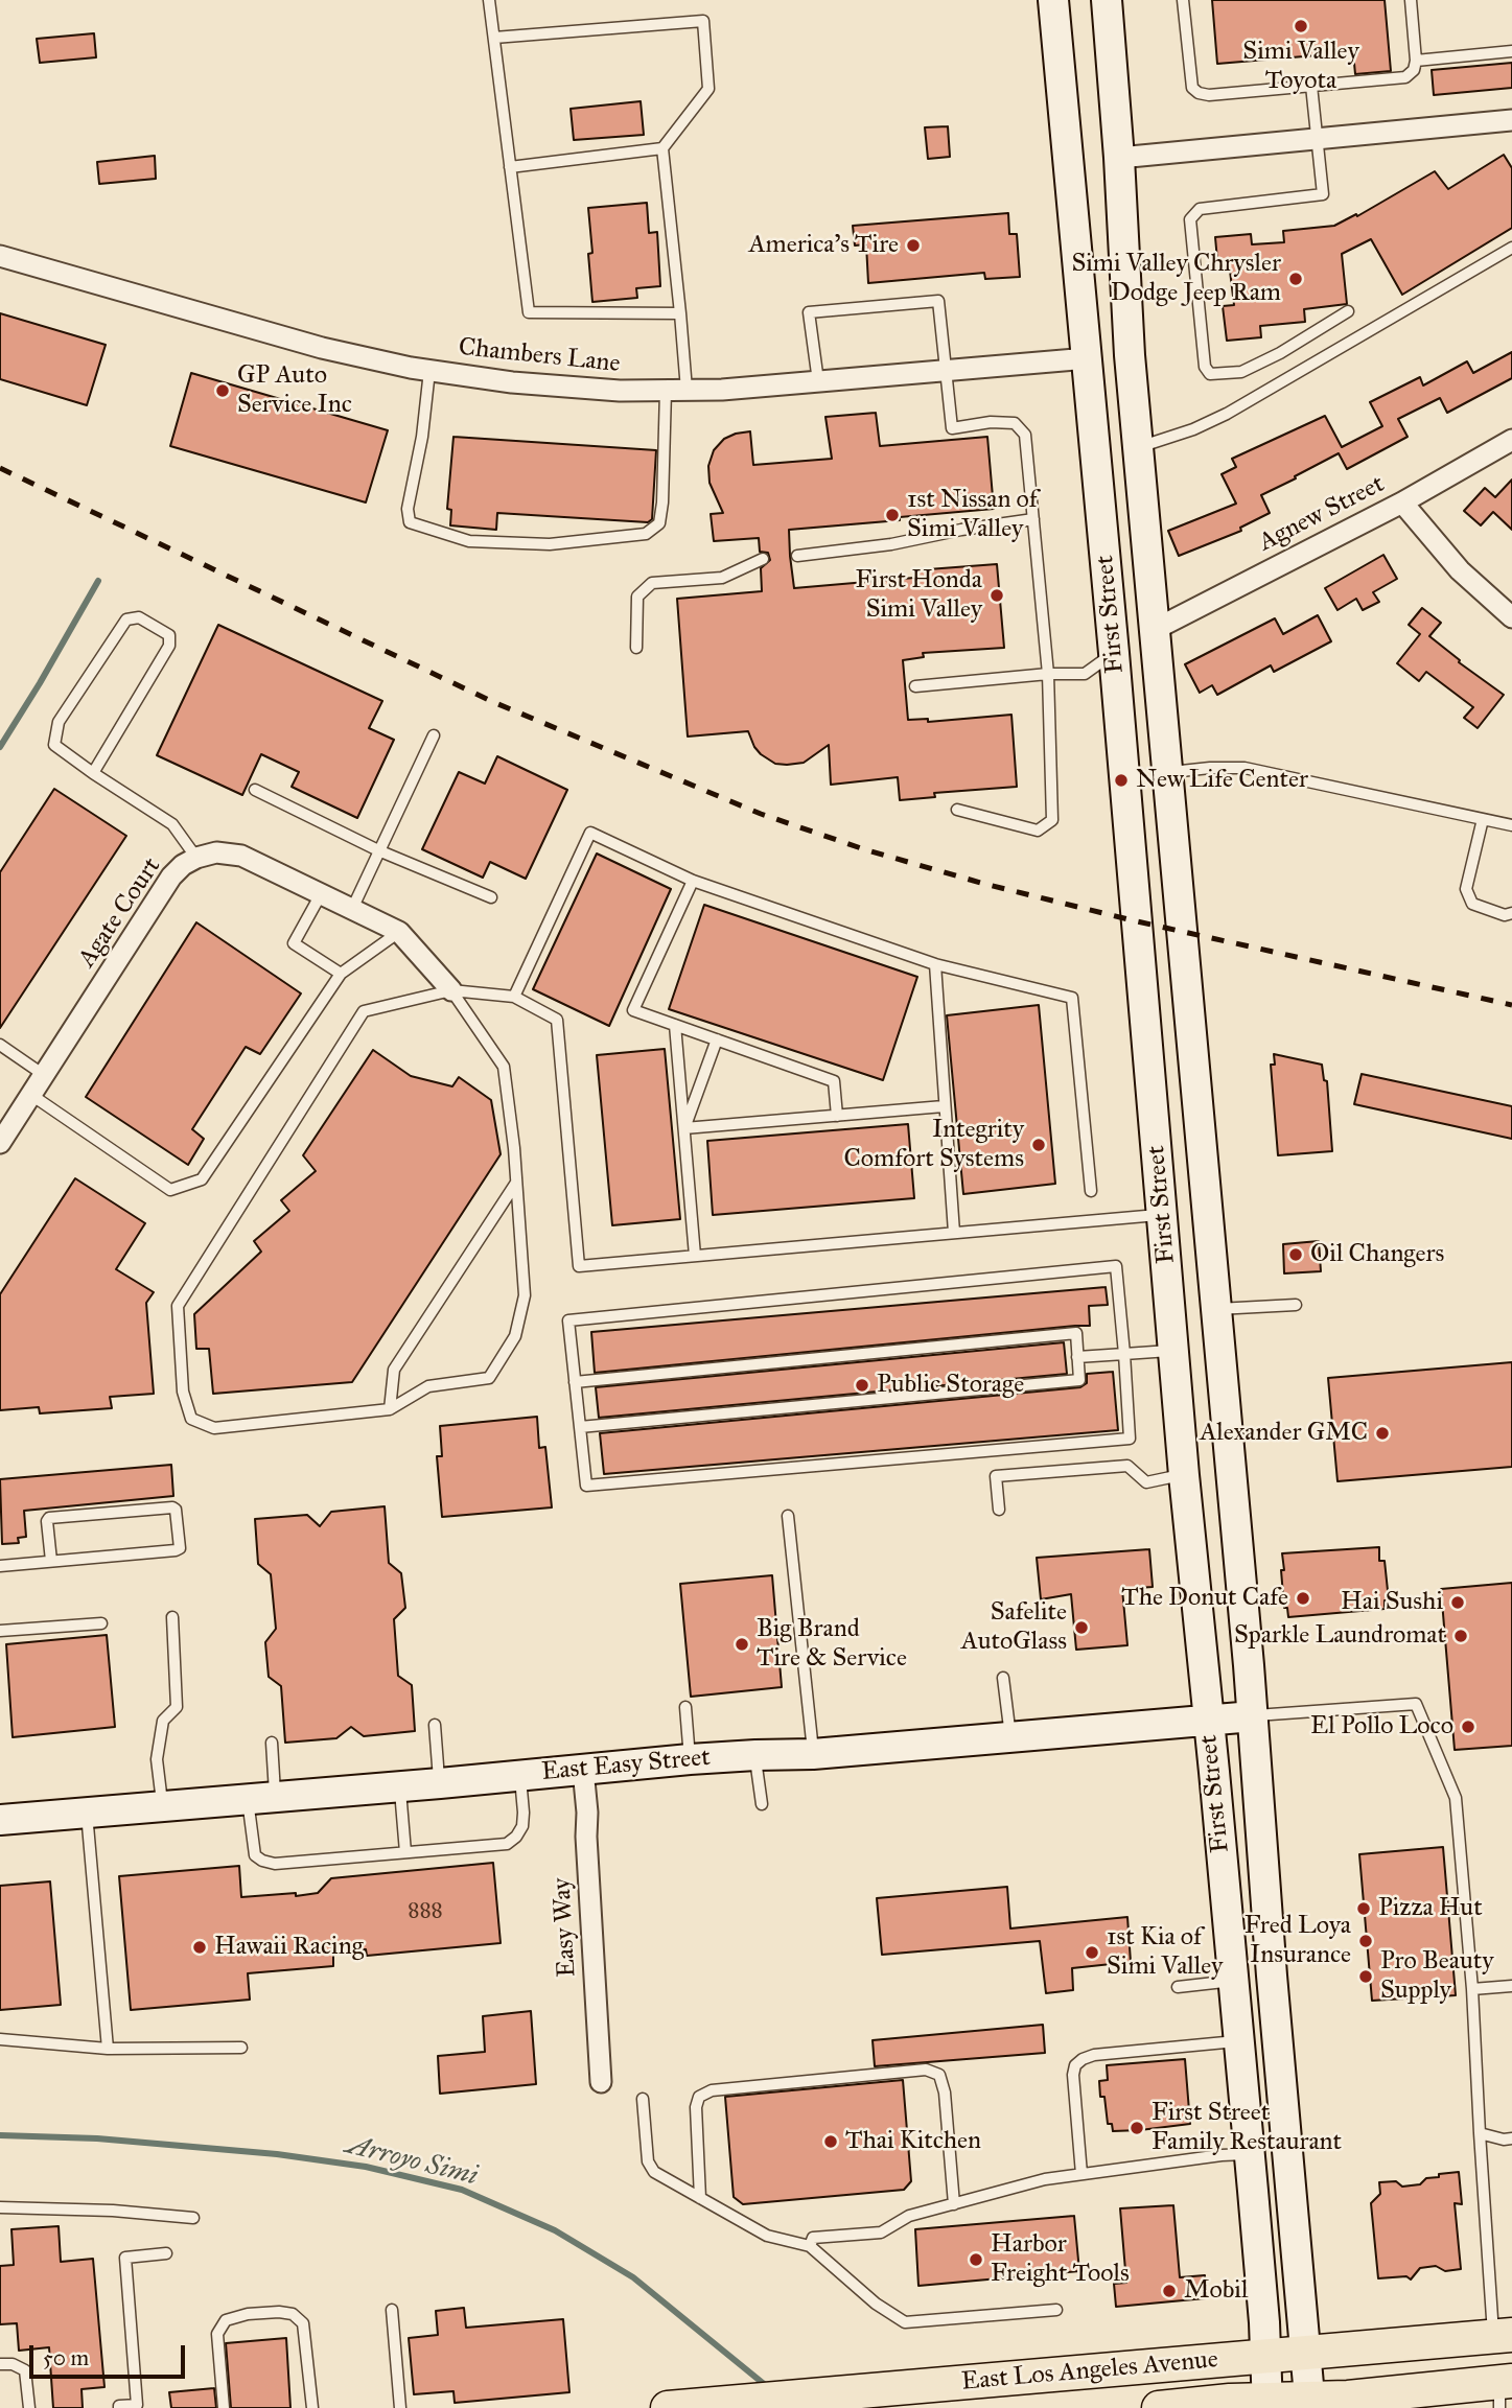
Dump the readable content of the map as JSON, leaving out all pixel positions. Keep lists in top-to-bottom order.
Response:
{
  "streets": {
    "main road": ["First Street", "East Easy Street", "East Los Angeles Avenue"],
    "street": [
      "Chambers Lane",
      "Agnew Street",
      "Agate Court",
      "Easy Way"
    ]
  },
  "crossings": [
    ["Chambers Lane", "First Street"],
    ["Agnew Street", "First Street"],
    ["First Street", "East Easy Street"],
    ["First Street", "East Los Angeles Avenue"],
    ["East Easy Street", "Easy Way"]
  ],
  "water": ["Arroyo Simi"],
  "places": [
    "Simi Valley Toyota",
    "America's Tire",
    "Simi Valley Chrysler Dodge Jeep Ram",
    "GP Auto Service Inc",
    "1st Nissan of Simi Valley",
    "First Honda Simi Valley",
    "New Life Center",
    "Integrity Comfort Systems",
    "Oil Changers",
    "Public Storage",
    "Alexander GMC",
    "The Donut Cafe",
    "Hai Sushi",
    "Safelite AutoGlass",
    "Sparkle Laundromat",
    "Big Brand Tire & Service",
    "El Pollo Loco",
    "Pizza Hut",
    "Fred Loya Insurance",
    "Hawaii Racing",
    "1st Kia of Simi Valley",
    "Pro Beauty Supply",
    "First Street Family Restaurant",
    "Thai Kitchen",
    "Harbor Freight Tools",
    "Mobil"
  ],
  "house_numbers": ["888"],
  "scale_bar": "50 m"
}
